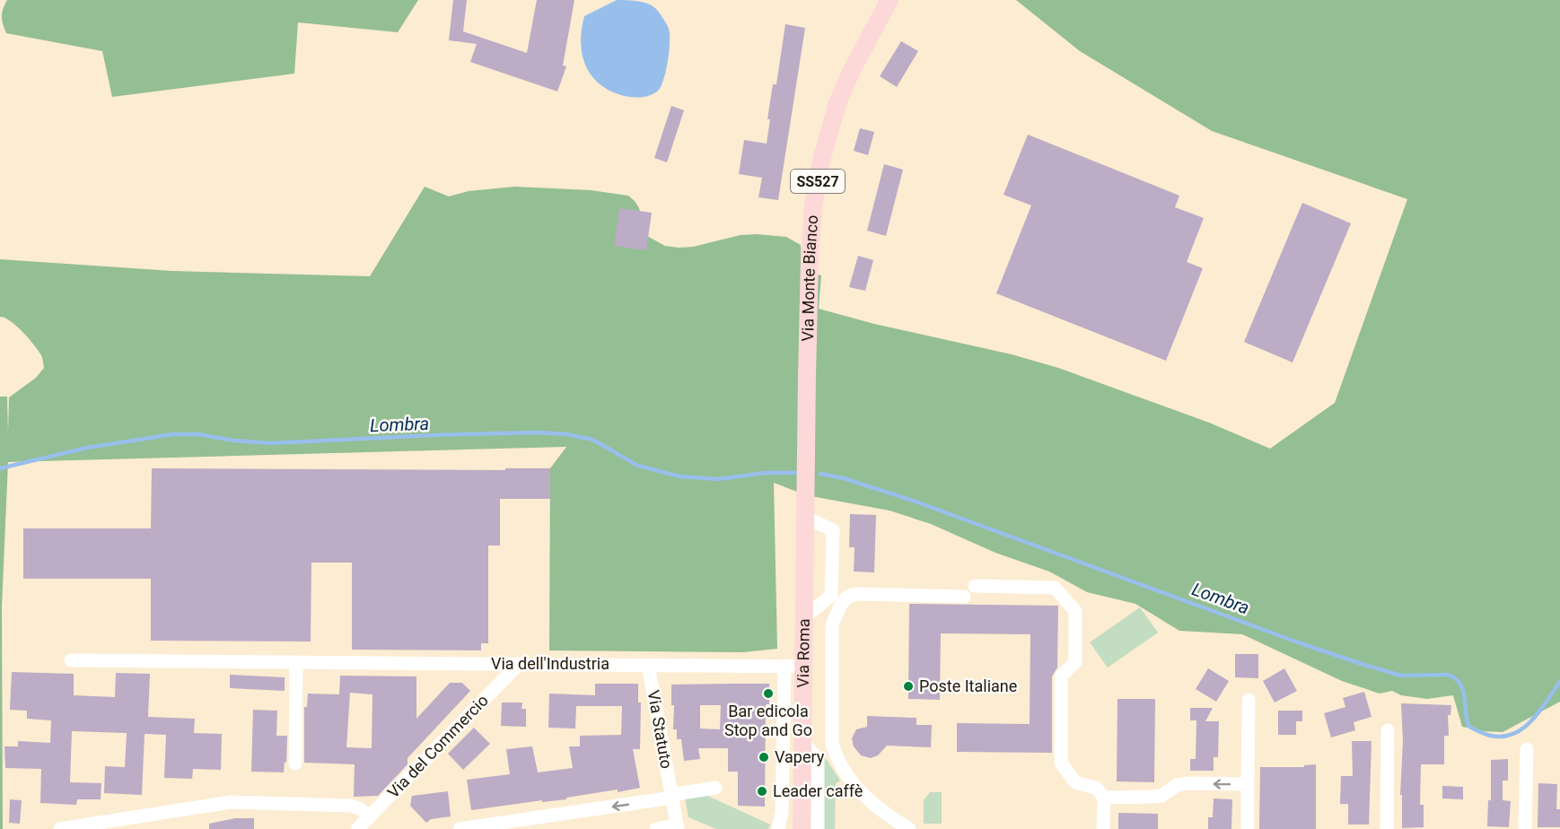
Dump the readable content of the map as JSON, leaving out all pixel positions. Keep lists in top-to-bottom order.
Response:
{
  "streets": {
    "main road": ["SS527", "Via Monte Bianco", "Via Roma"],
    "street": ["Via dell'Industria", "Via Statuto", "Via del Commercio"]
  },
  "crossings": [
    ["Via Monte Bianco", "Via Roma"],
    ["Via Roma", "Via dell'Industria"],
    ["Via dell'Industria", "Via Statuto"],
    ["Via dell'Industria", "Via del Commercio"]
  ],
  "water": ["Lombra"],
  "places": [
    "Poste Italiane",
    "Bar edicola Stop and Go",
    "Vapery",
    "Leader caffè"
  ]
}
